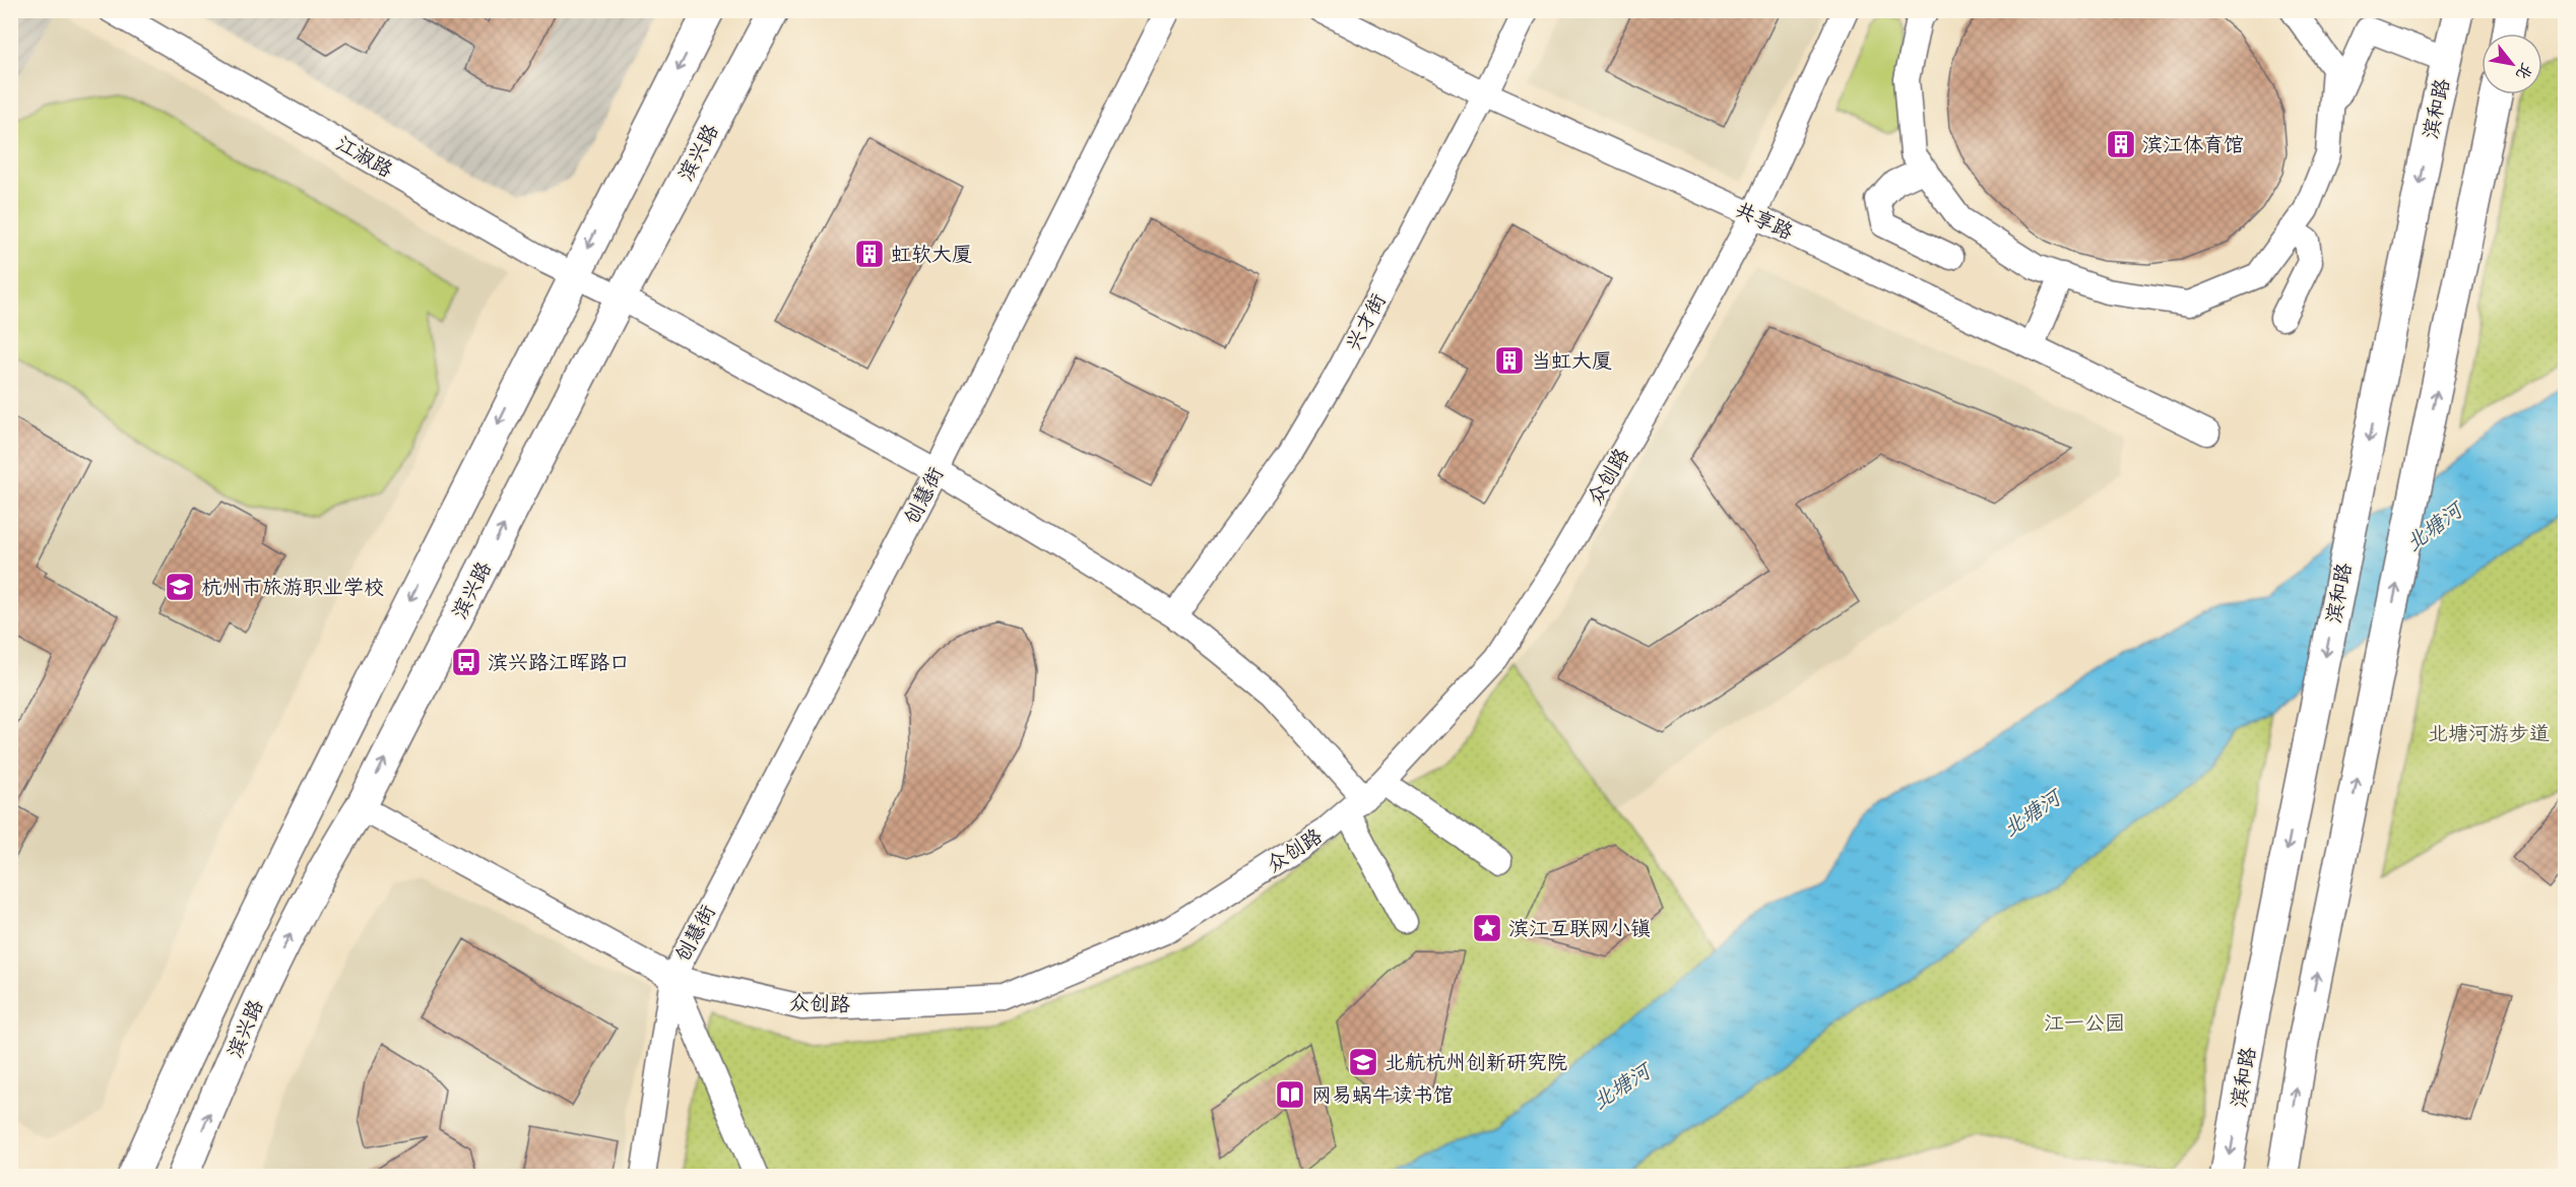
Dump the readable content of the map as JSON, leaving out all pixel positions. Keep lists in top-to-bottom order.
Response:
{
  "streets": {
    "main road": ["滨和路", "滨兴路"],
    "street": [
      "江淑路",
      "共享路",
      "兴才街",
      "众创路",
      "创慧街"
    ]
  },
  "crossings": [
    ["滨兴路", "江淑路"],
    ["滨兴路", "众创路"],
    ["江淑路", "兴才街"],
    ["江淑路", "众创路"],
    ["江淑路", "创慧街"],
    ["共享路", "兴才街"],
    ["共享路", "众创路"],
    ["众创路", "创慧街"]
  ],
  "water": ["北塘河"],
  "parks": ["北塘河游步道", "江一公园"],
  "places": {
    "building": ["滨江体育馆", "虹软大厦", "当虹大厦"],
    "school or university": ["杭州市旅游职业学校", "北航杭州创新研究院"],
    "bus stop": ["滨兴路江晖路口"],
    "place": ["滨江互联网小镇"],
    "library": ["网易蜗牛读书馆"]
  },
  "north": "bottom right"
}
